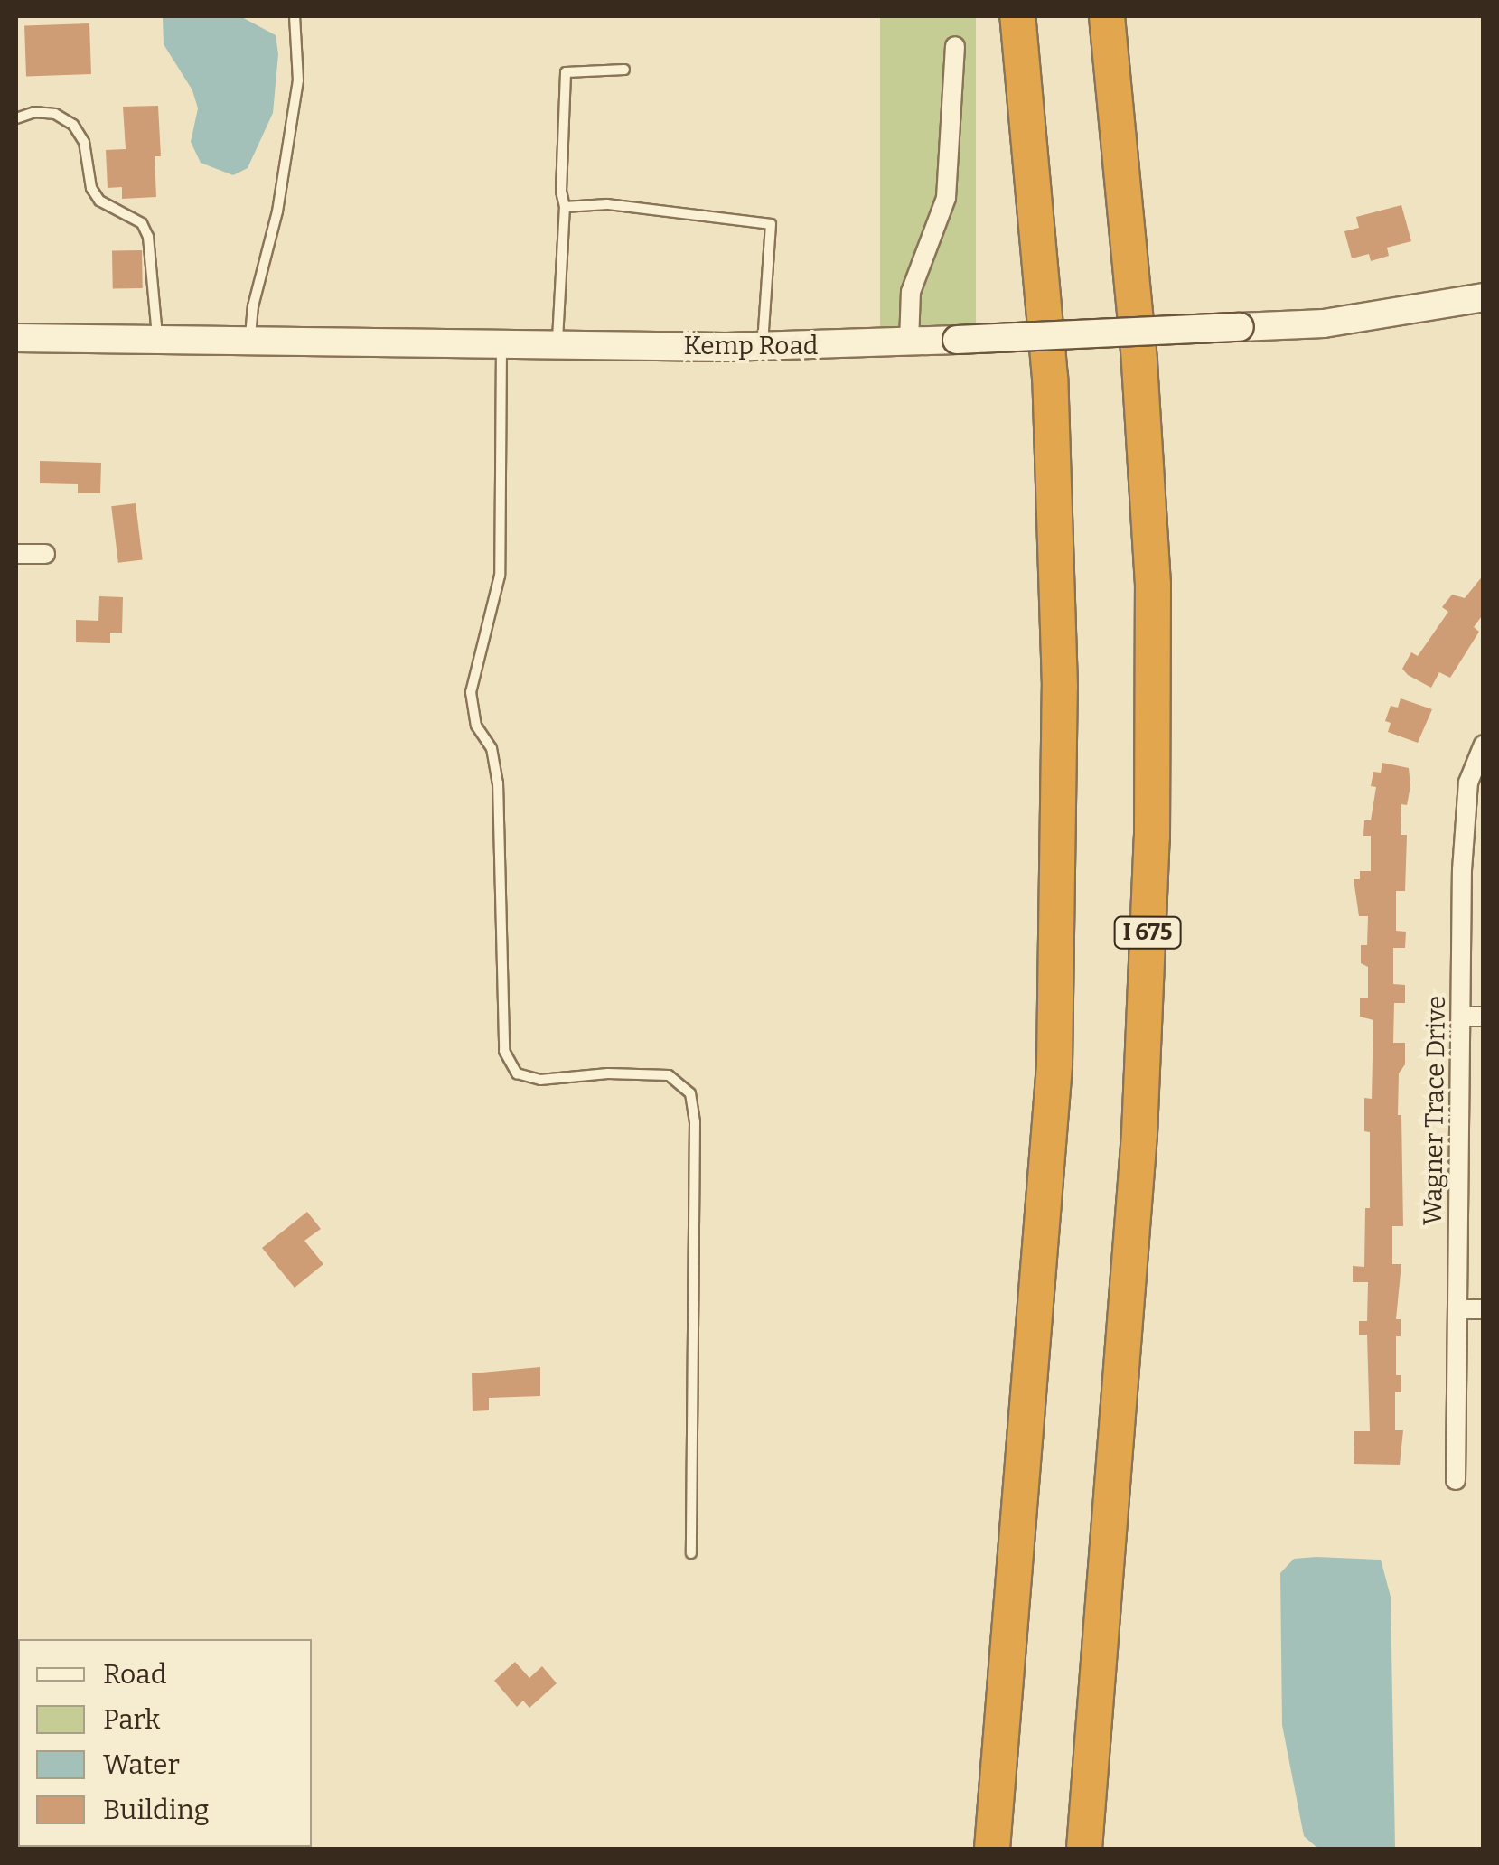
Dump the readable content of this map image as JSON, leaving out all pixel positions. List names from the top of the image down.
{
  "streets": {
    "highway": ["I 675"],
    "main road": ["Kemp Road"],
    "street": ["Wagner Trace Drive"]
  },
  "legend": [
    "Road",
    "Park",
    "Water",
    "Building"
  ]
}
